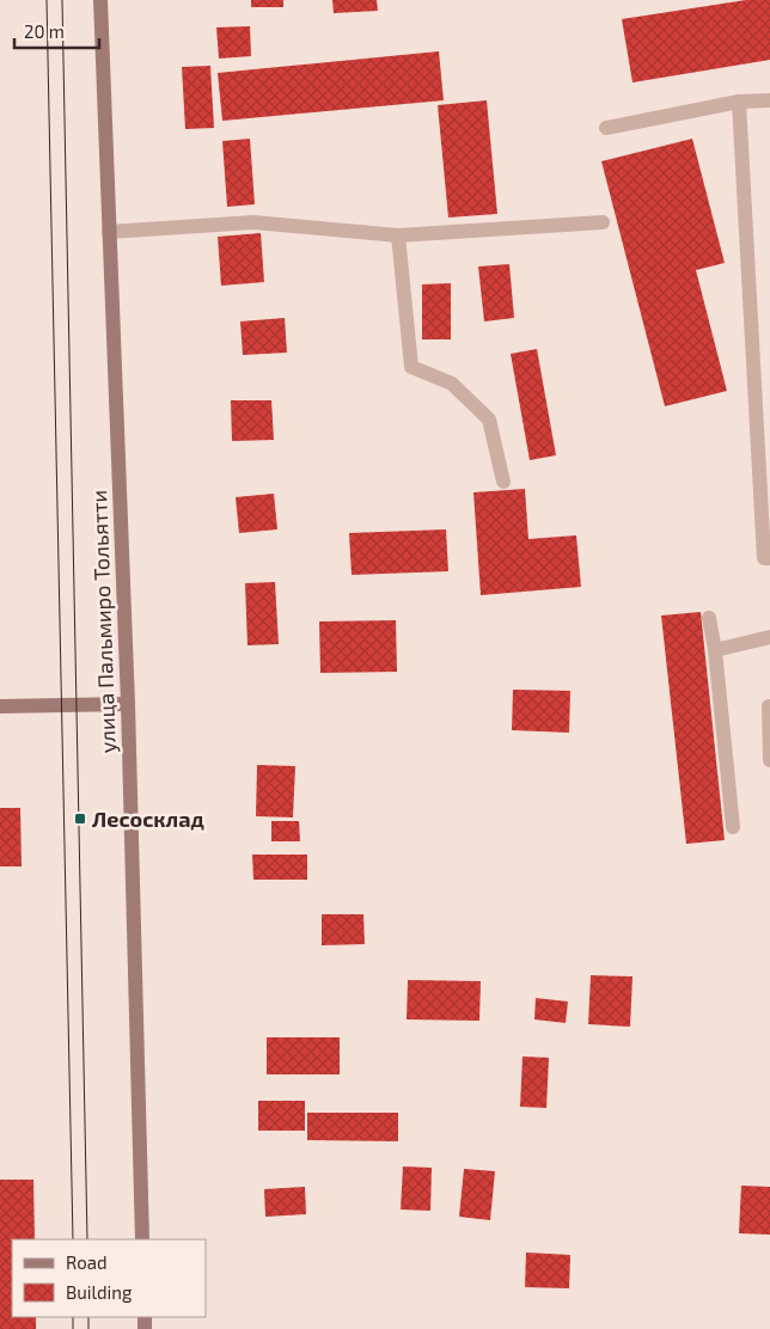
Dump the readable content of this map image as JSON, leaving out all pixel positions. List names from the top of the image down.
{
  "streets": {
    "street": ["улица Пальмиро Тольятти"]
  },
  "places": {
    "transit": ["Лесосклад"]
  },
  "legend": ["Road", "Building"],
  "scale_bar": "20 m"
}
